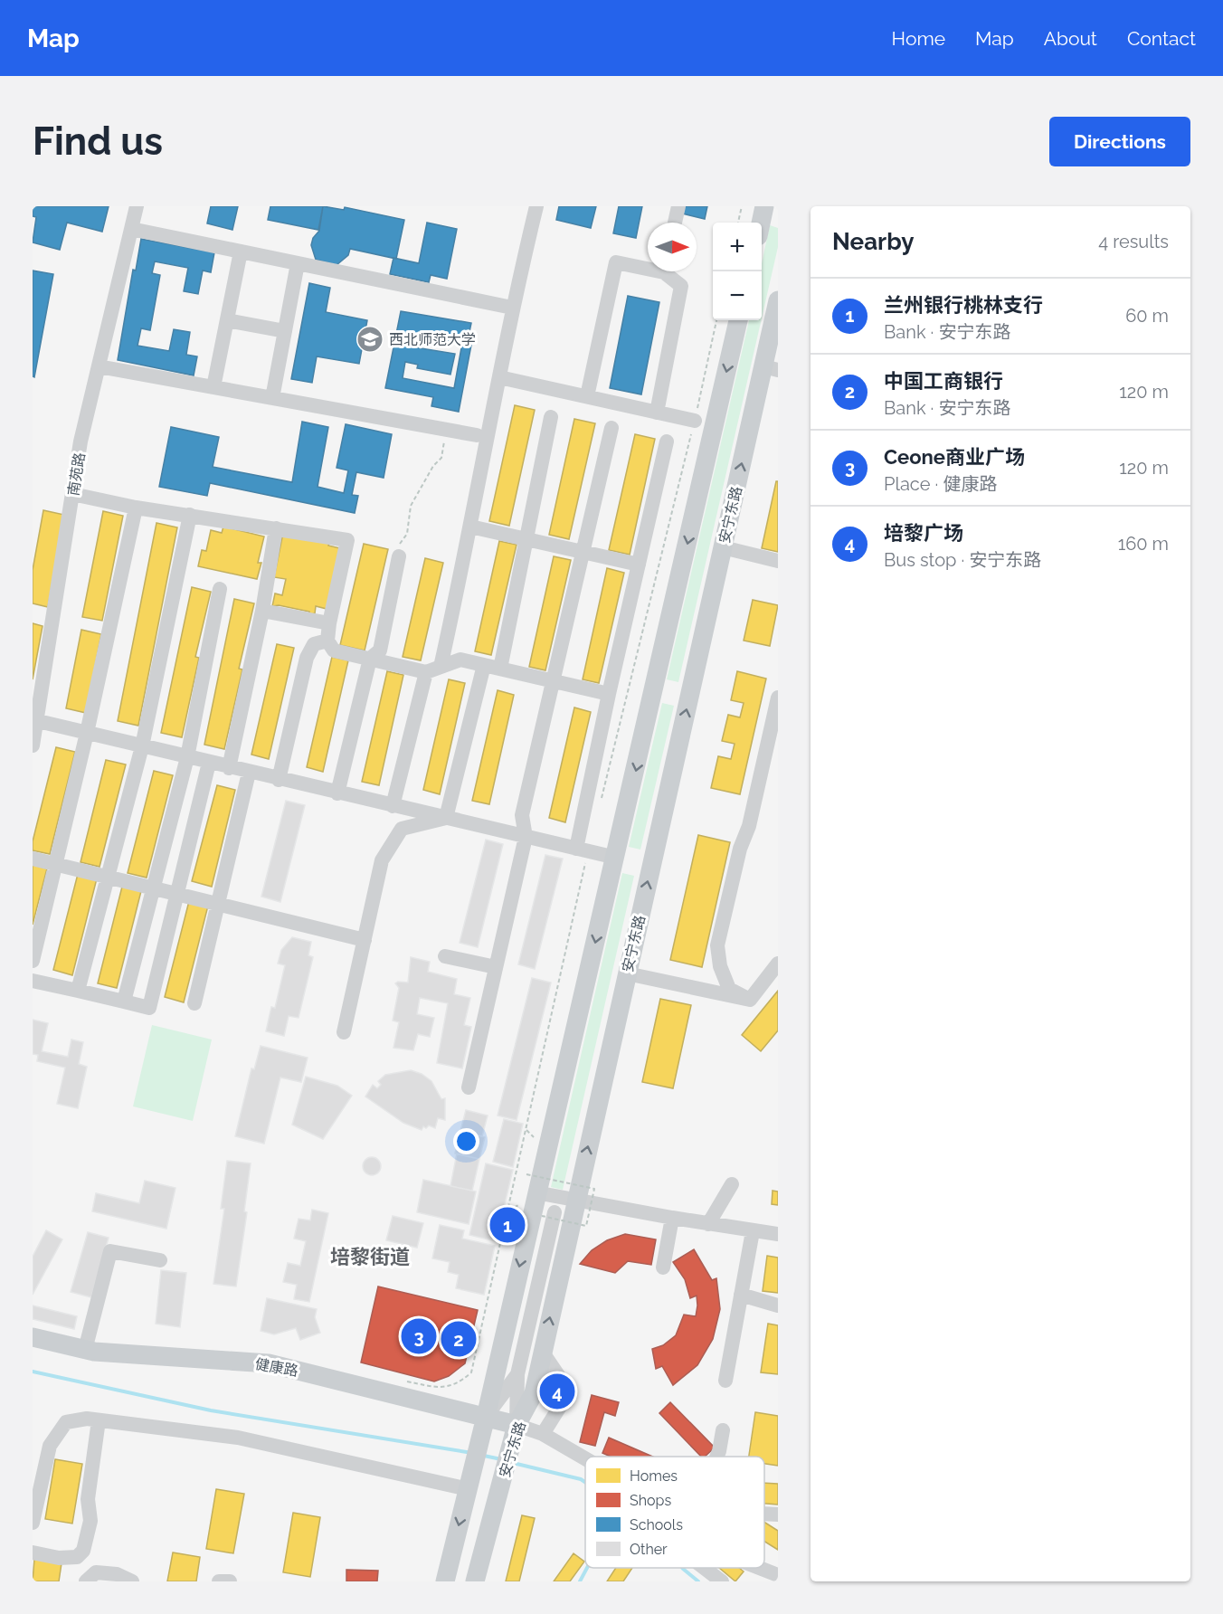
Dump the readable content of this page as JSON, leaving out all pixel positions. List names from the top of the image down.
{
  "streets": {
    "main road": ["安宁东路", "健康路"],
    "street": ["南苑路"]
  },
  "crossings": [
    ["安宁东路", "健康路"]
  ],
  "districts": ["培黎街道"],
  "places": {
    "school or university": ["西北师范大学"]
  },
  "legend": [
    "Homes",
    "Shops",
    "Schools",
    "Other"
  ],
  "north": "right",
  "page": {
    "header": "Map",
    "nav": [
      "Home",
      "Map",
      "About",
      "Contact"
    ],
    "buttons": "Directions",
    "title": "Find us",
    "heading": ["Nearby", "4 results"],
    "map_buttons": ["+", "−"],
    "list": [
      {
        "mark": "1",
        "name": "兰州银行桃林支行",
        "note": "Bank · 安宁东路",
        "value": "60 m"
      },
      {
        "mark": "2",
        "name": "中国工商银行",
        "note": "Bank · 安宁东路",
        "value": "120 m"
      },
      {
        "mark": "3",
        "name": "Ceone商业广场",
        "note": "Place · 健康路",
        "value": "120 m"
      },
      {
        "mark": "4",
        "name": "培黎广场",
        "note": "Bus stop · 安宁东路",
        "value": "160 m"
      }
    ],
    "pins": [
      "1",
      "3",
      "2",
      "4"
    ]
  }
}
